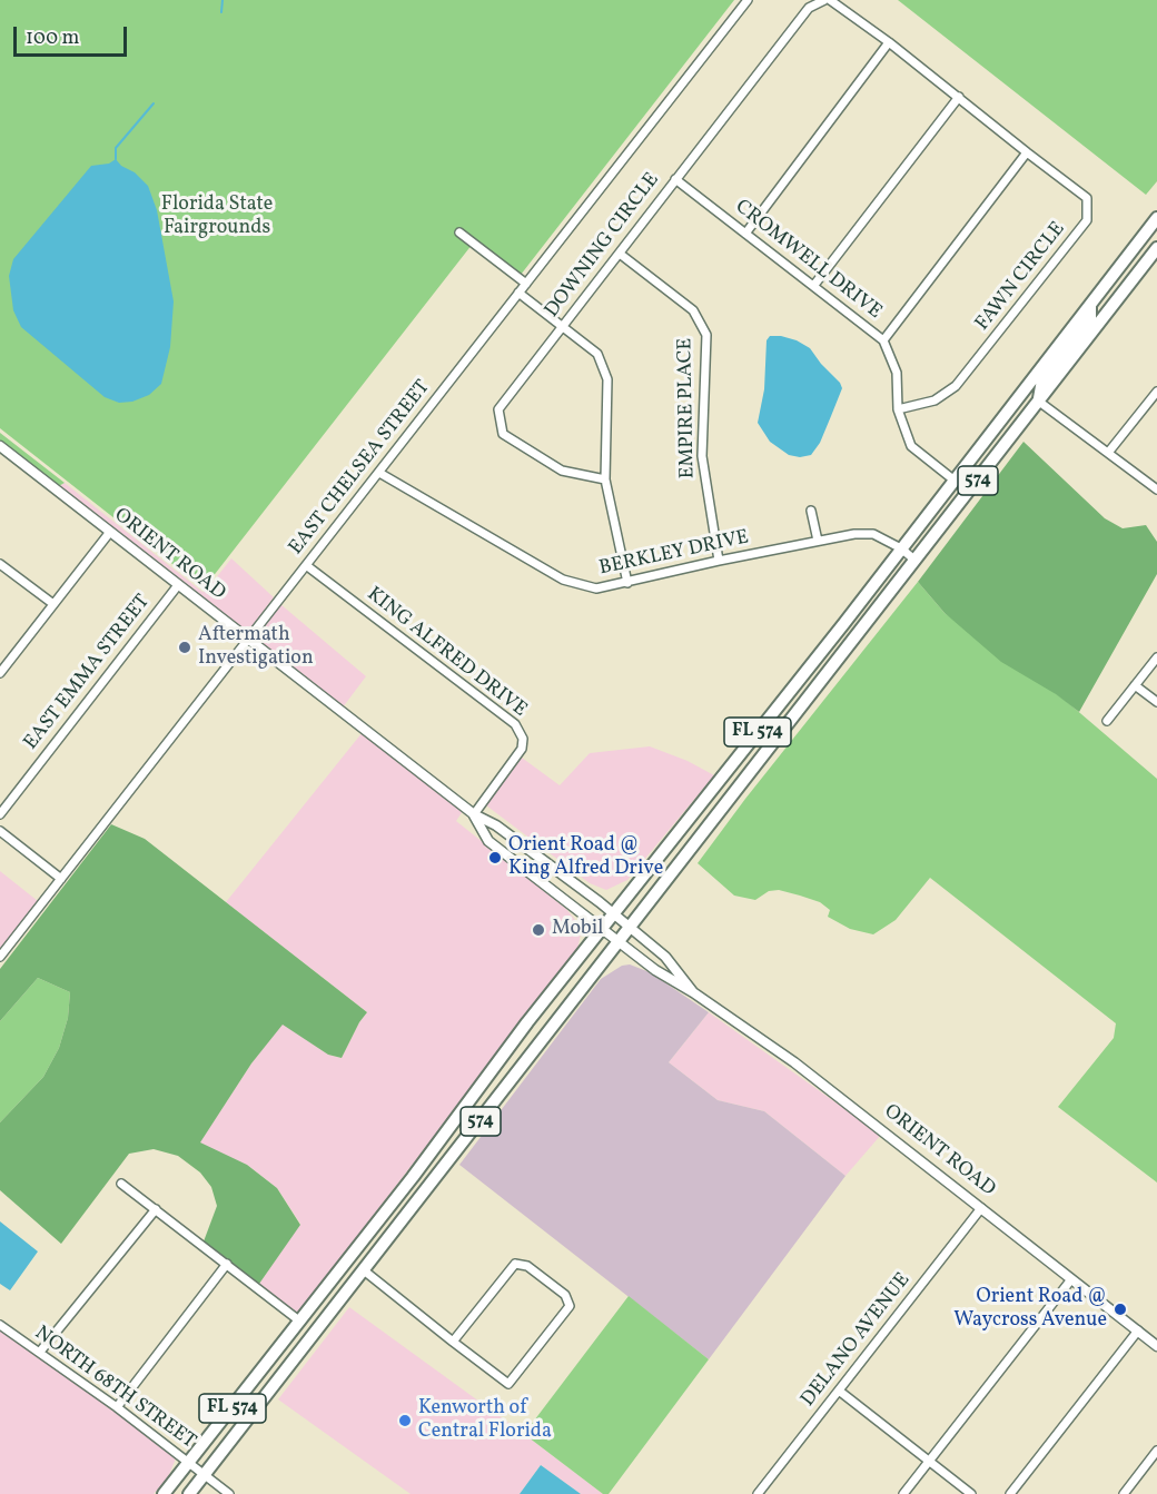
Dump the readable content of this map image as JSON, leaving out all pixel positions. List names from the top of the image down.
{
  "streets": {
    "main road": ["574", "FL 574"],
    "street": [
      "DOWNING CIRCLE",
      "CROMWELL DRIVE",
      "FAWN CIRCLE",
      "EMPIRE PLACE",
      "EAST CHELSEA STREET",
      "BERKLEY DRIVE",
      "ORIENT ROAD",
      "KING ALFRED DRIVE",
      "EAST EMMA STREET",
      "DELANO AVENUE",
      "NORTH 68TH STREET"
    ]
  },
  "crossings": [
    ["DOWNING CIRCLE", "CROMWELL DRIVE"],
    ["DOWNING CIRCLE", "EMPIRE PLACE"],
    ["CROMWELL DRIVE", "FAWN CIRCLE"],
    ["CROMWELL DRIVE", "FL 574"],
    ["EMPIRE PLACE", "BERKLEY DRIVE"],
    ["EAST CHELSEA STREET", "BERKLEY DRIVE"],
    ["EAST CHELSEA STREET", "ORIENT ROAD"],
    ["EAST CHELSEA STREET", "KING ALFRED DRIVE"],
    ["574", "BERKLEY DRIVE"],
    ["574", "ORIENT ROAD"],
    ["574", "NORTH 68TH STREET"],
    ["BERKLEY DRIVE", "FL 574"],
    ["ORIENT ROAD", "KING ALFRED DRIVE"],
    ["ORIENT ROAD", "EAST EMMA STREET"],
    ["ORIENT ROAD", "FL 574"],
    ["ORIENT ROAD", "DELANO AVENUE"],
    ["FL 574", "NORTH 68TH STREET"]
  ],
  "parks": ["Florida State Fairgrounds"],
  "places": [
    "Aftermath Investigation",
    "Orient Road @ King Alfred Drive",
    "Mobil",
    "Orient Road @ Waycross Avenue",
    "Kenworth of Central Florida"
  ],
  "scale_bar": "100 m"
}
